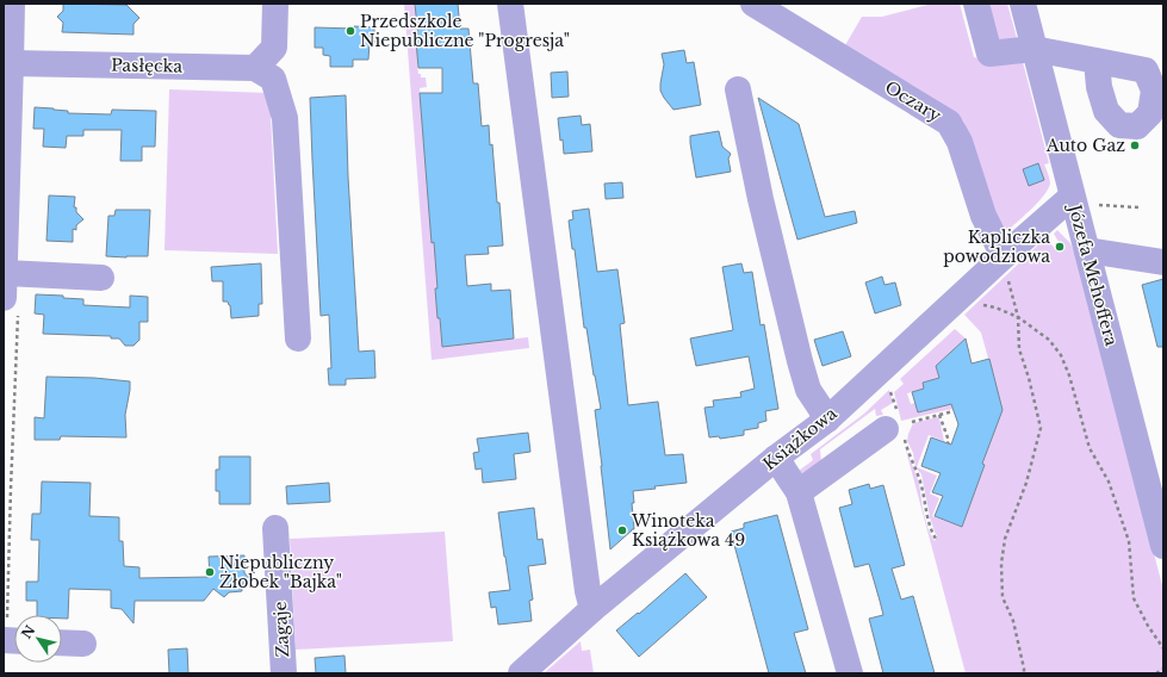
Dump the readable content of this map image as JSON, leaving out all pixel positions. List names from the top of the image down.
{
  "streets": {
    "street": [
      "Pasłęcka",
      "Oczary",
      "Józefa Mehoffera",
      "Książkowa",
      "Zagaje"
    ]
  },
  "crossings": [
    ["Oczary", "Książkowa"],
    ["Józefa Mehoffera", "Książkowa"]
  ],
  "places": [
    "Przedszkole Niepubliczne \"Progresja\"",
    "Auto Gaz",
    "Kapliczka powodziowa",
    "Winoteka Książkowa 49",
    "Niepubliczny Żłobek \"Bajka\""
  ],
  "north": "top left"
}
